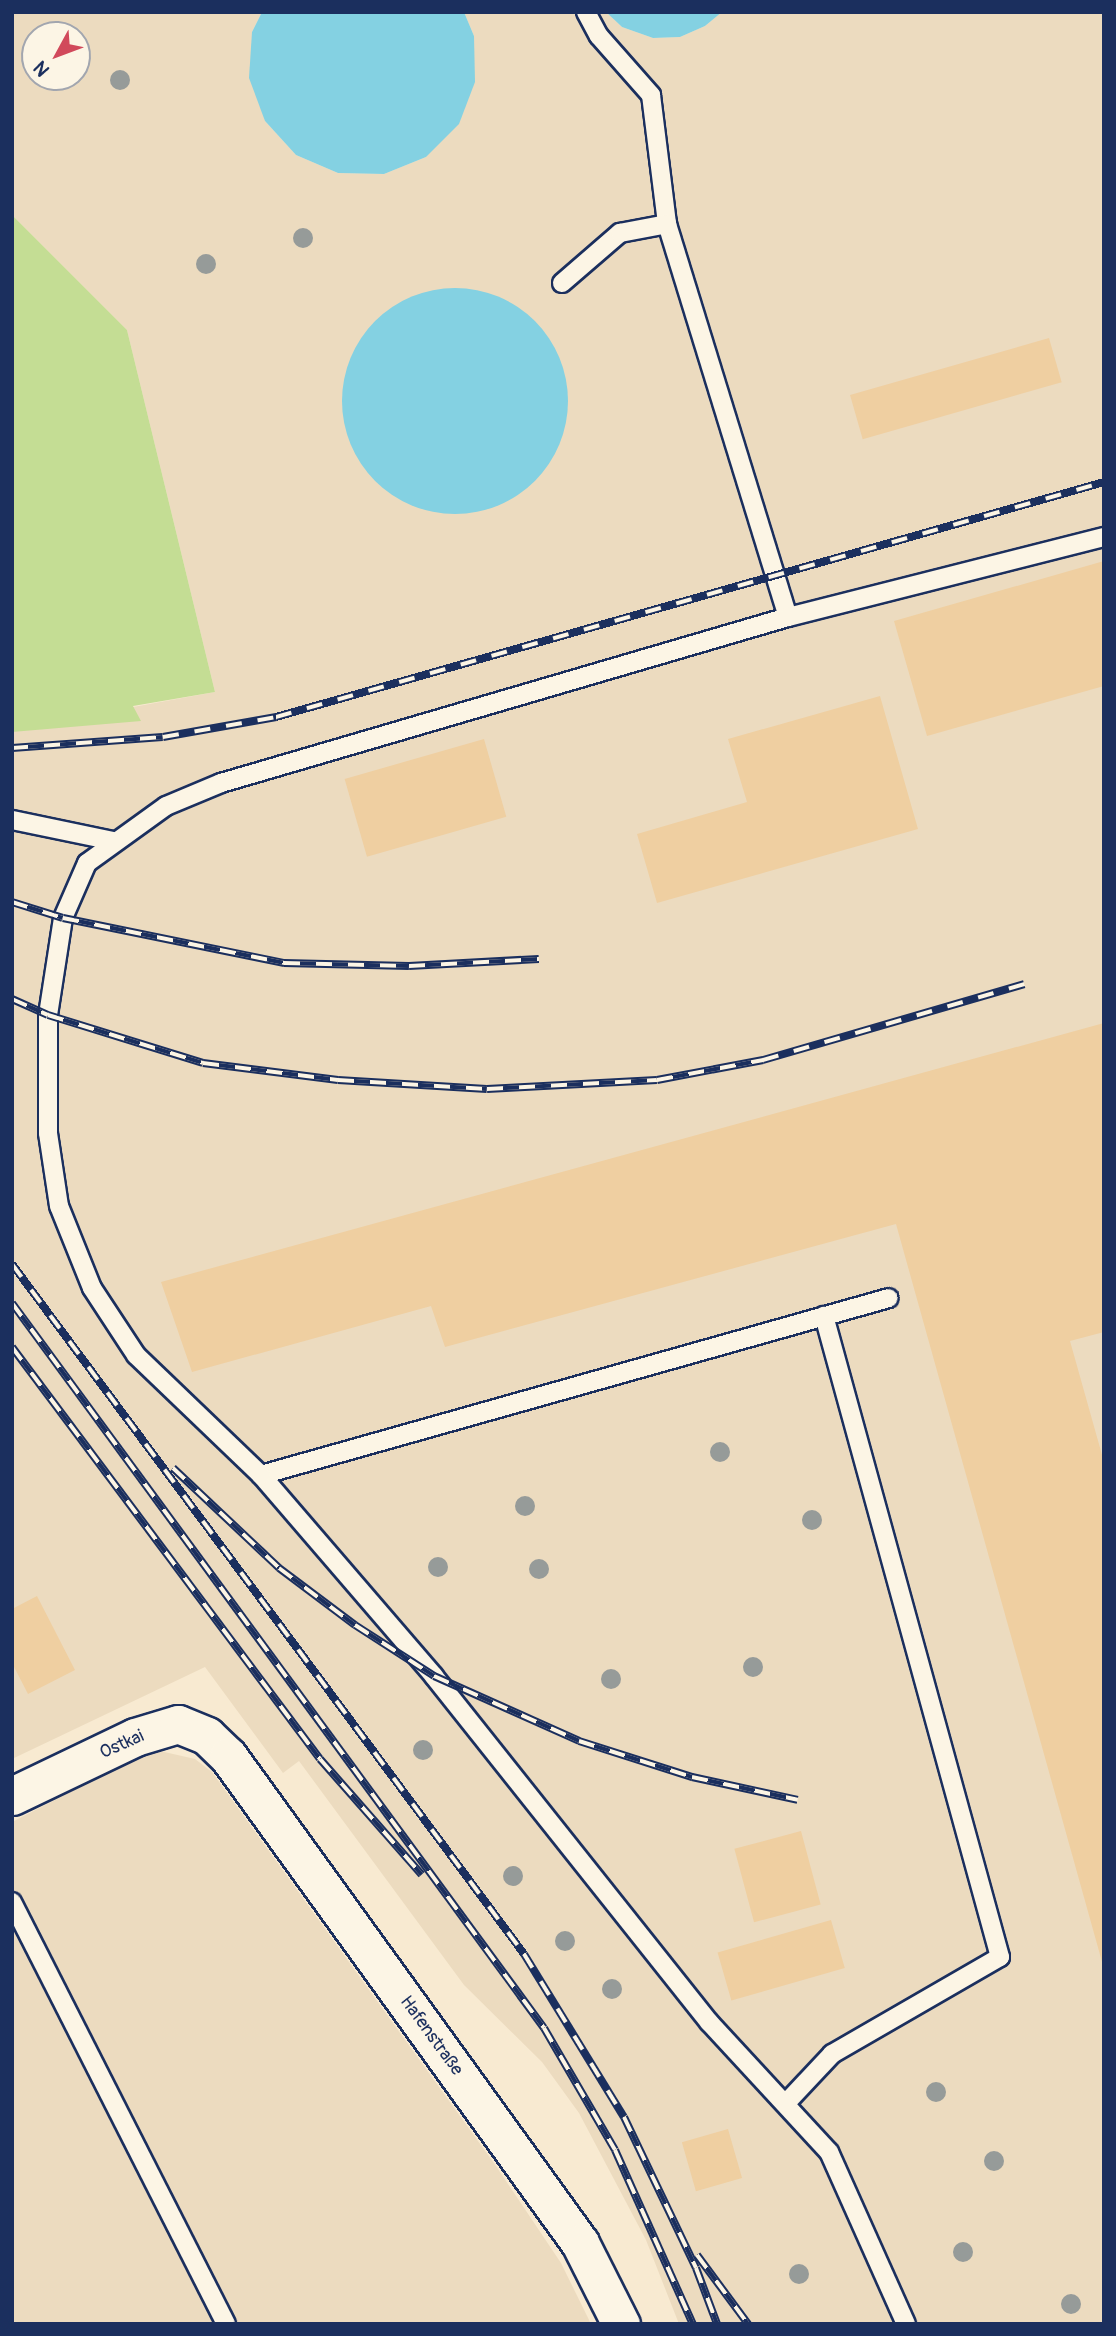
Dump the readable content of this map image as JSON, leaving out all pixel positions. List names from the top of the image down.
{
  "streets": {
    "street": ["Ostkai", "Hafenstraße"]
  },
  "crossings": [
    ["Ostkai", "Hafenstraße"]
  ],
  "north": "bottom left"
}
